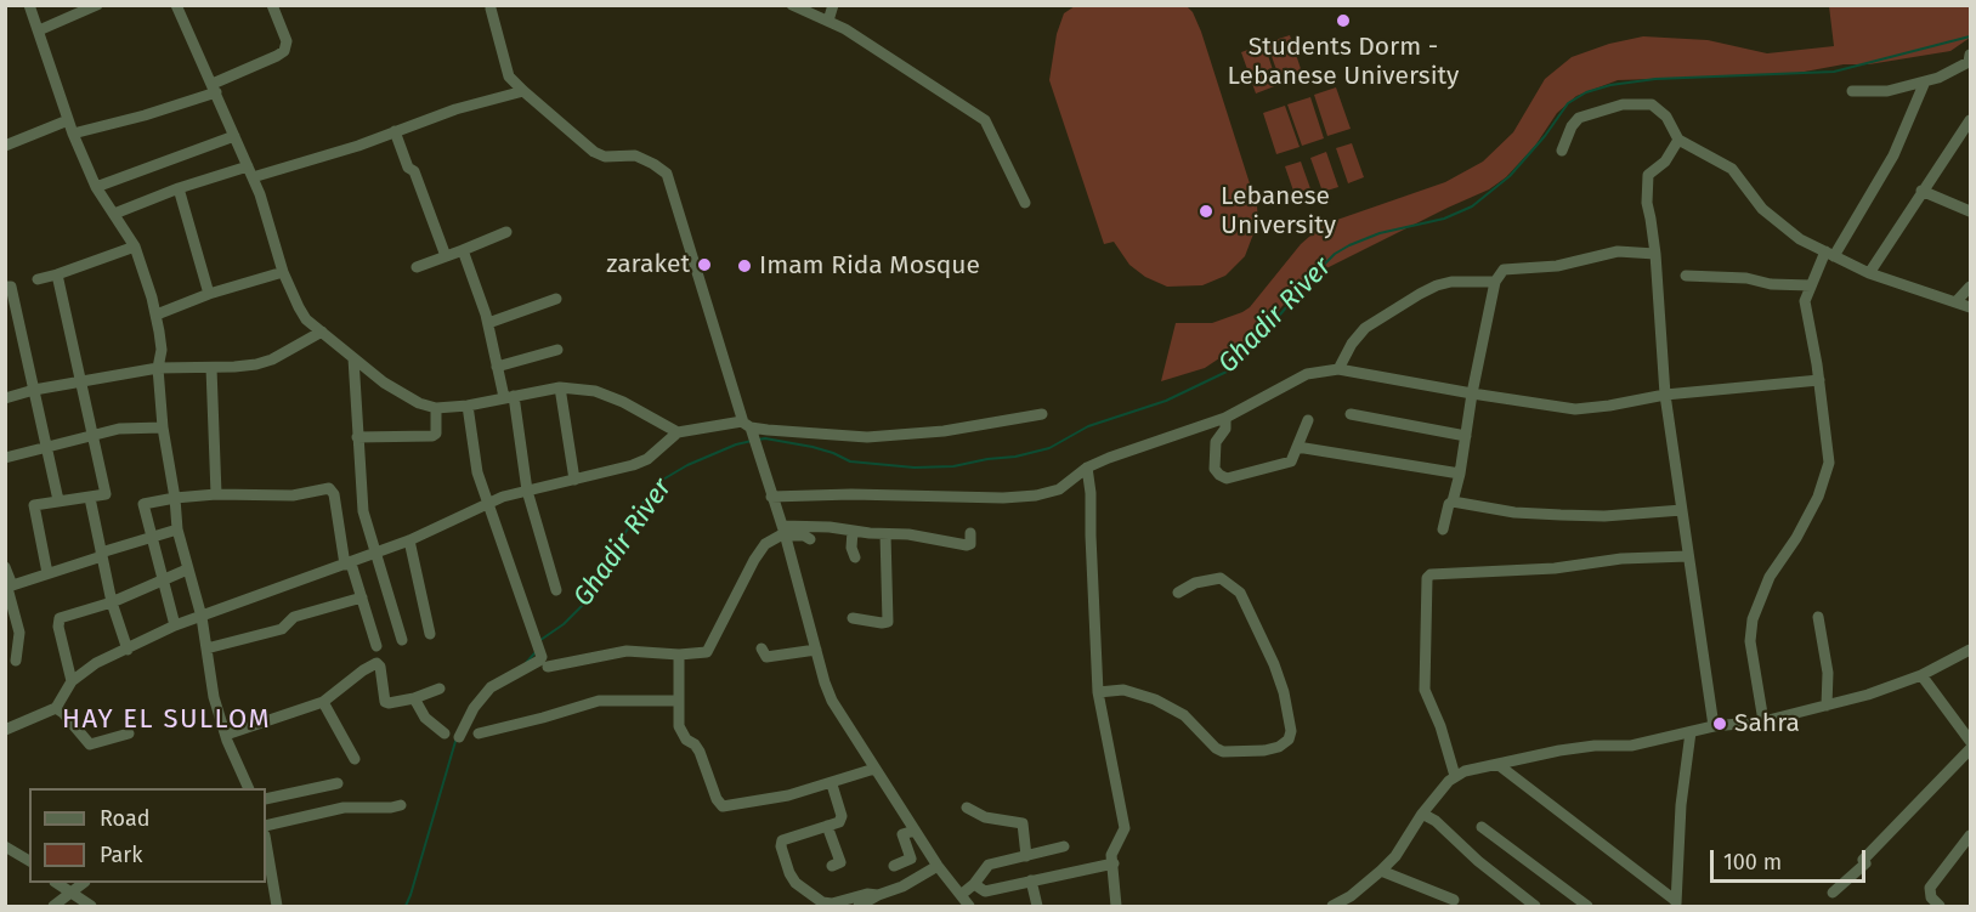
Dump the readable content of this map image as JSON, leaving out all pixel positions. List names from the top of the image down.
{
  "districts": ["HAY EL SULLOM"],
  "water": ["Ghadir River"],
  "places": [
    "Students Dorm - Lebanese University",
    "Lebanese University",
    "zaraket",
    "Imam Rida Mosque",
    "Sahra"
  ],
  "legend": ["Road", "Park"],
  "scale_bar": "100 m"
}
